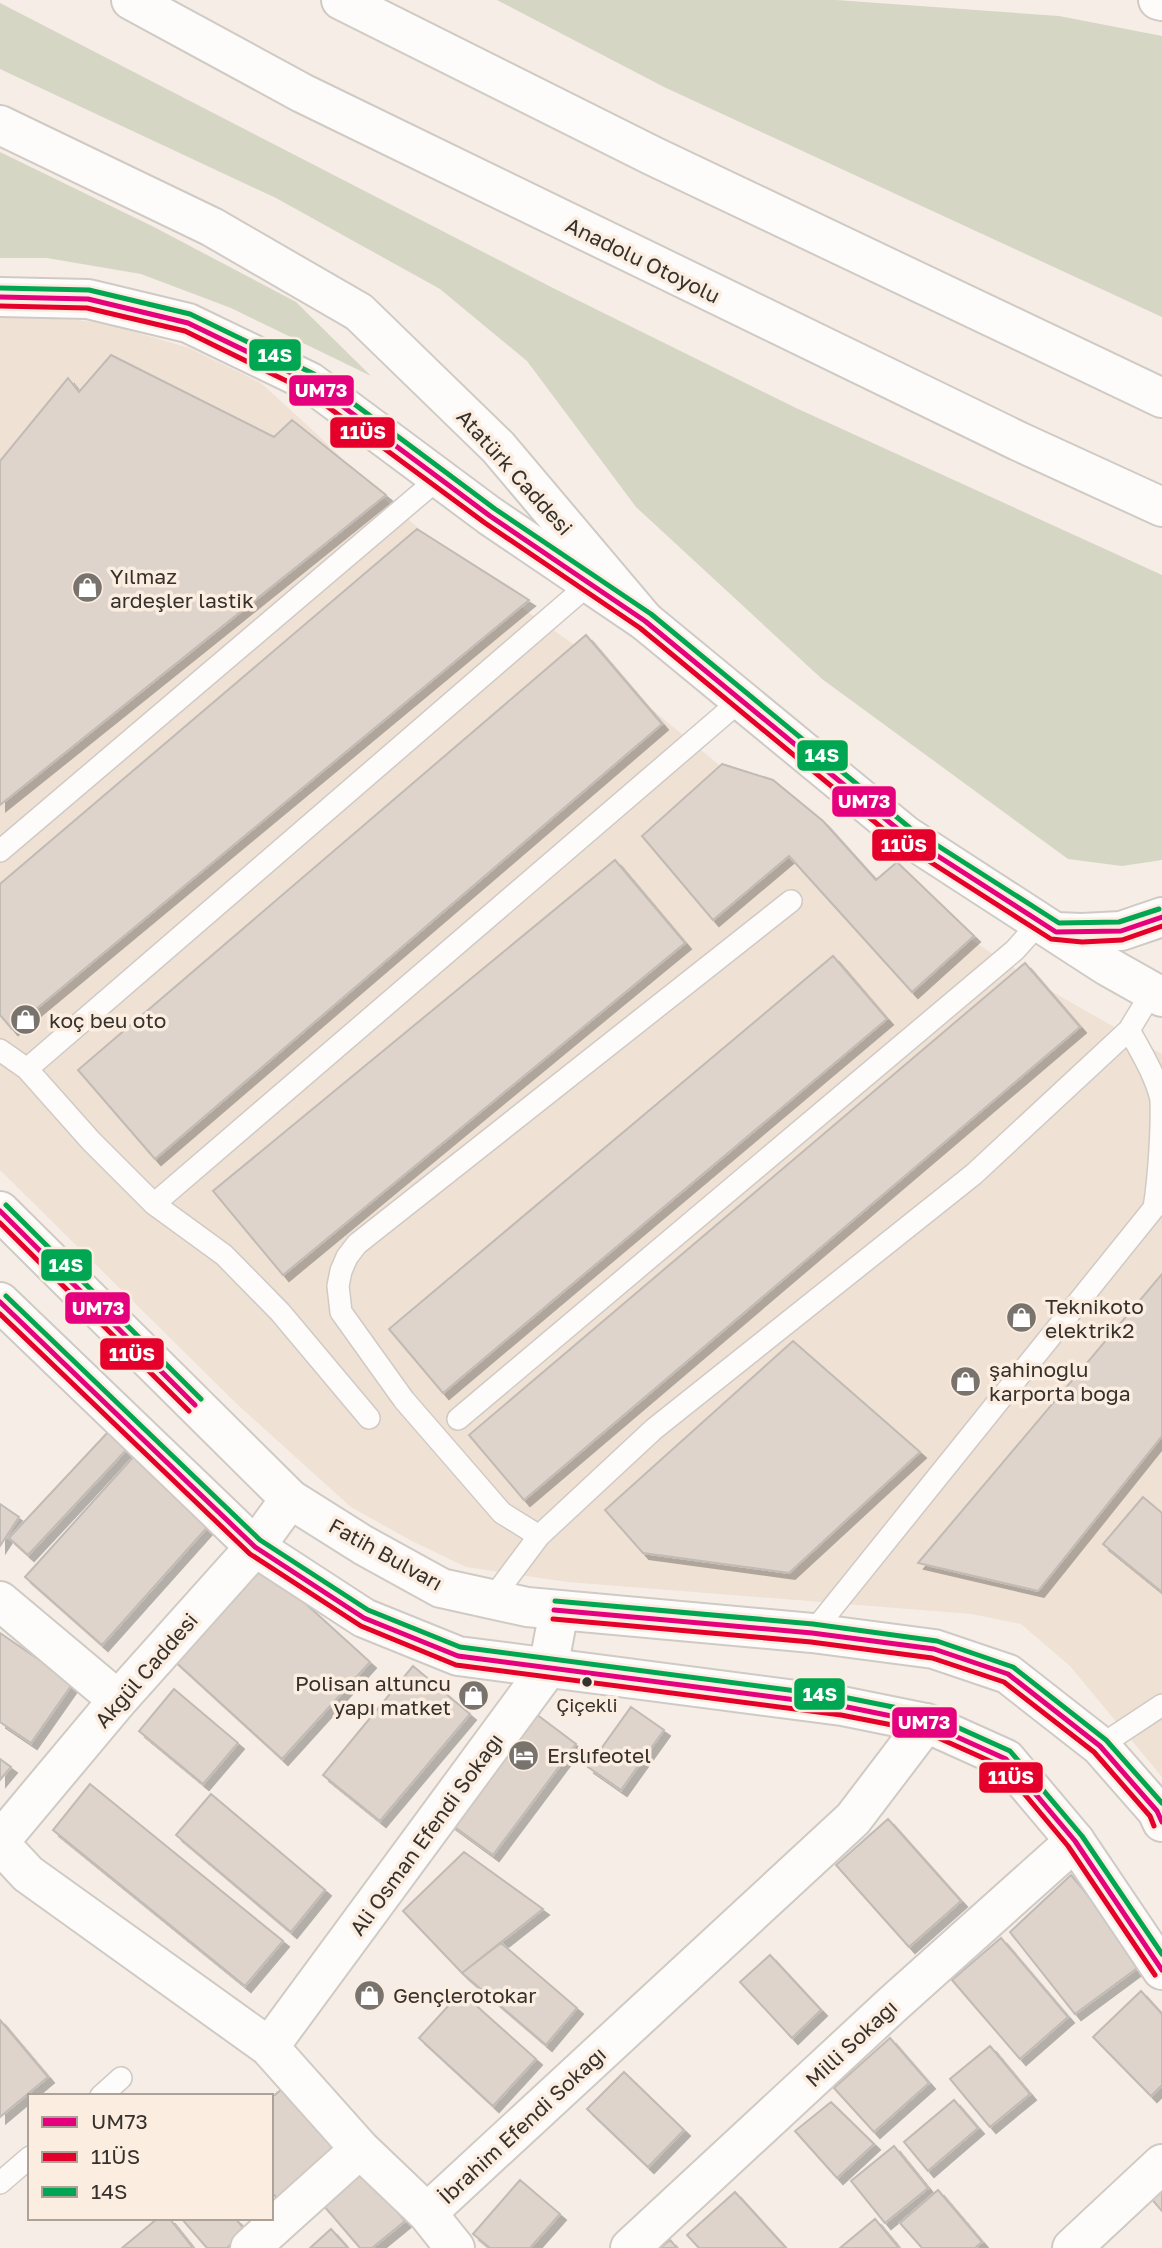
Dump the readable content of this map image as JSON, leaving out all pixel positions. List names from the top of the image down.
{
  "streets": {
    "main road": [
      "Anadolu Otoyolu",
      "Atatürk Caddesi",
      "Fatih Bulvarı",
      "Akgül Caddesi",
      "Ali Osman Efendi Sokağı",
      "Milli Sokağı",
      "İbrahim Efendi Sokağı"
    ]
  },
  "crossings": [
    ["Fatih Bulvarı", "Akgül Caddesi"],
    ["Fatih Bulvarı", "Ali Osman Efendi Sokağı"],
    ["Akgül Caddesi", "İbrahim Efendi Sokağı"],
    ["Ali Osman Efendi Sokağı", "İbrahim Efendi Sokağı"]
  ],
  "places": {
    "shop": [
      "Yılmaz ardeşler lastik",
      "koç beu oto",
      "Teknikoto elektrik2",
      "şahinoğlu karporta boga",
      "Polisan altuncu yapı matket",
      "Gençlerotokar"
    ],
    "other": ["Çiçekli"],
    "hotel": ["Erslıfeotel"]
  },
  "lines": ["transit line 14S", "transit line UM73", "transit line 11ÜS"],
  "legend": ["UM73", "11ÜS", "14S"]
}
